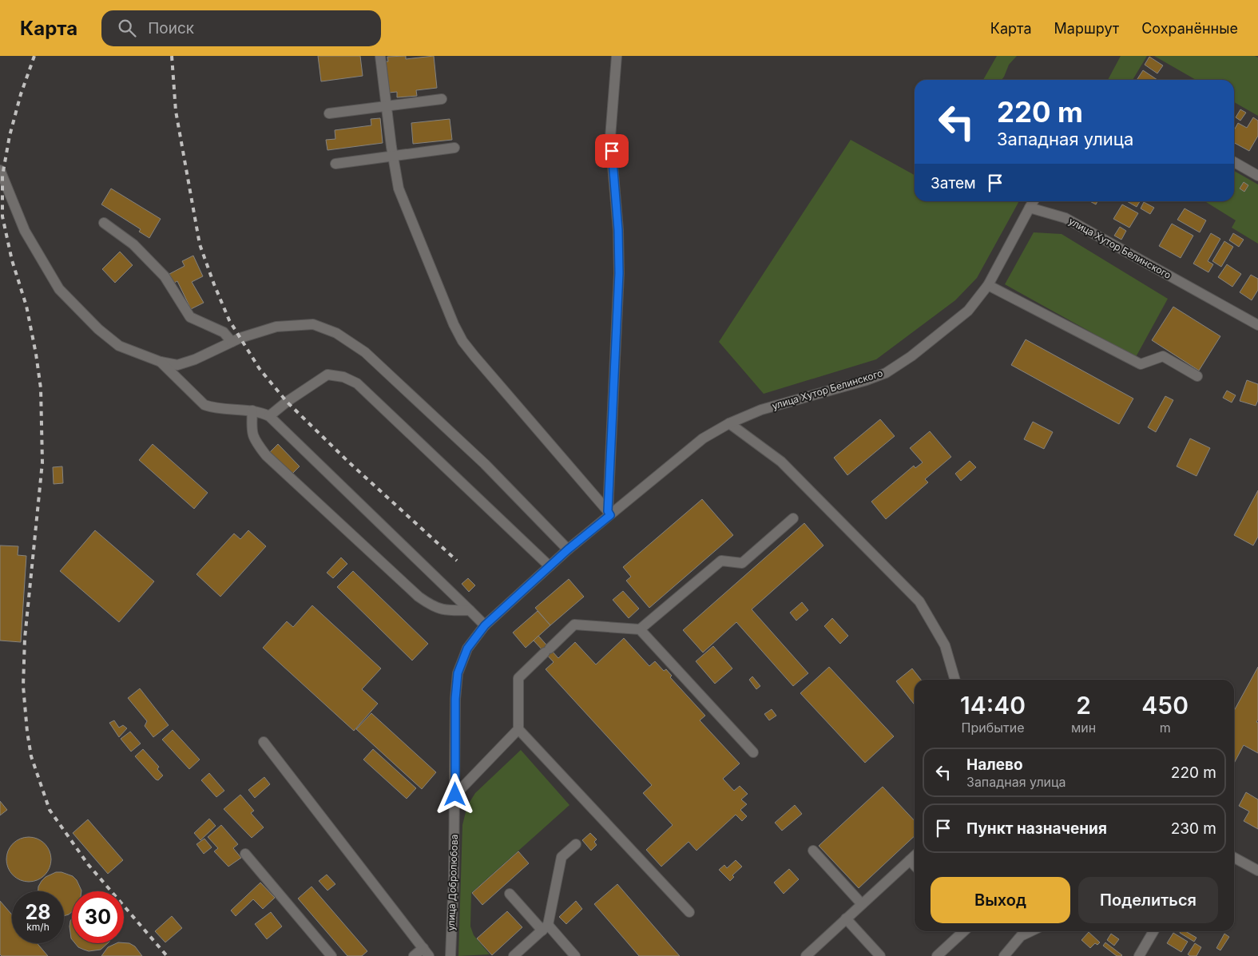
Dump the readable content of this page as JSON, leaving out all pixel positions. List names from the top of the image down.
{
  "streets": {
    "street": ["улица Хутор Белинского", "улица Добролюбова"]
  },
  "crossings": [
    ["улица Хутор Белинского", "улица Добролюбова"]
  ],
  "page": {
    "header": "Карта",
    "search": "Поиск",
    "nav": ["Карта", "Маршрут", "Сохранённые"],
    "turn": ["220 m", "Западная улица"],
    "then": "Затем",
    "eta": [
      "14:40",
      "Прибытие",
      "2",
      "мин",
      "450",
      "m"
    ],
    "list": [
      {
        "name": "Налево",
        "note": "Западная улица",
        "value": "220 m"
      },
      {
        "name": "Пункт назначения",
        "value": "230 m"
      }
    ],
    "buttons": ["Выход", "Поделиться"],
    "speed": "28 km/h",
    "limit": "30"
  }
}
